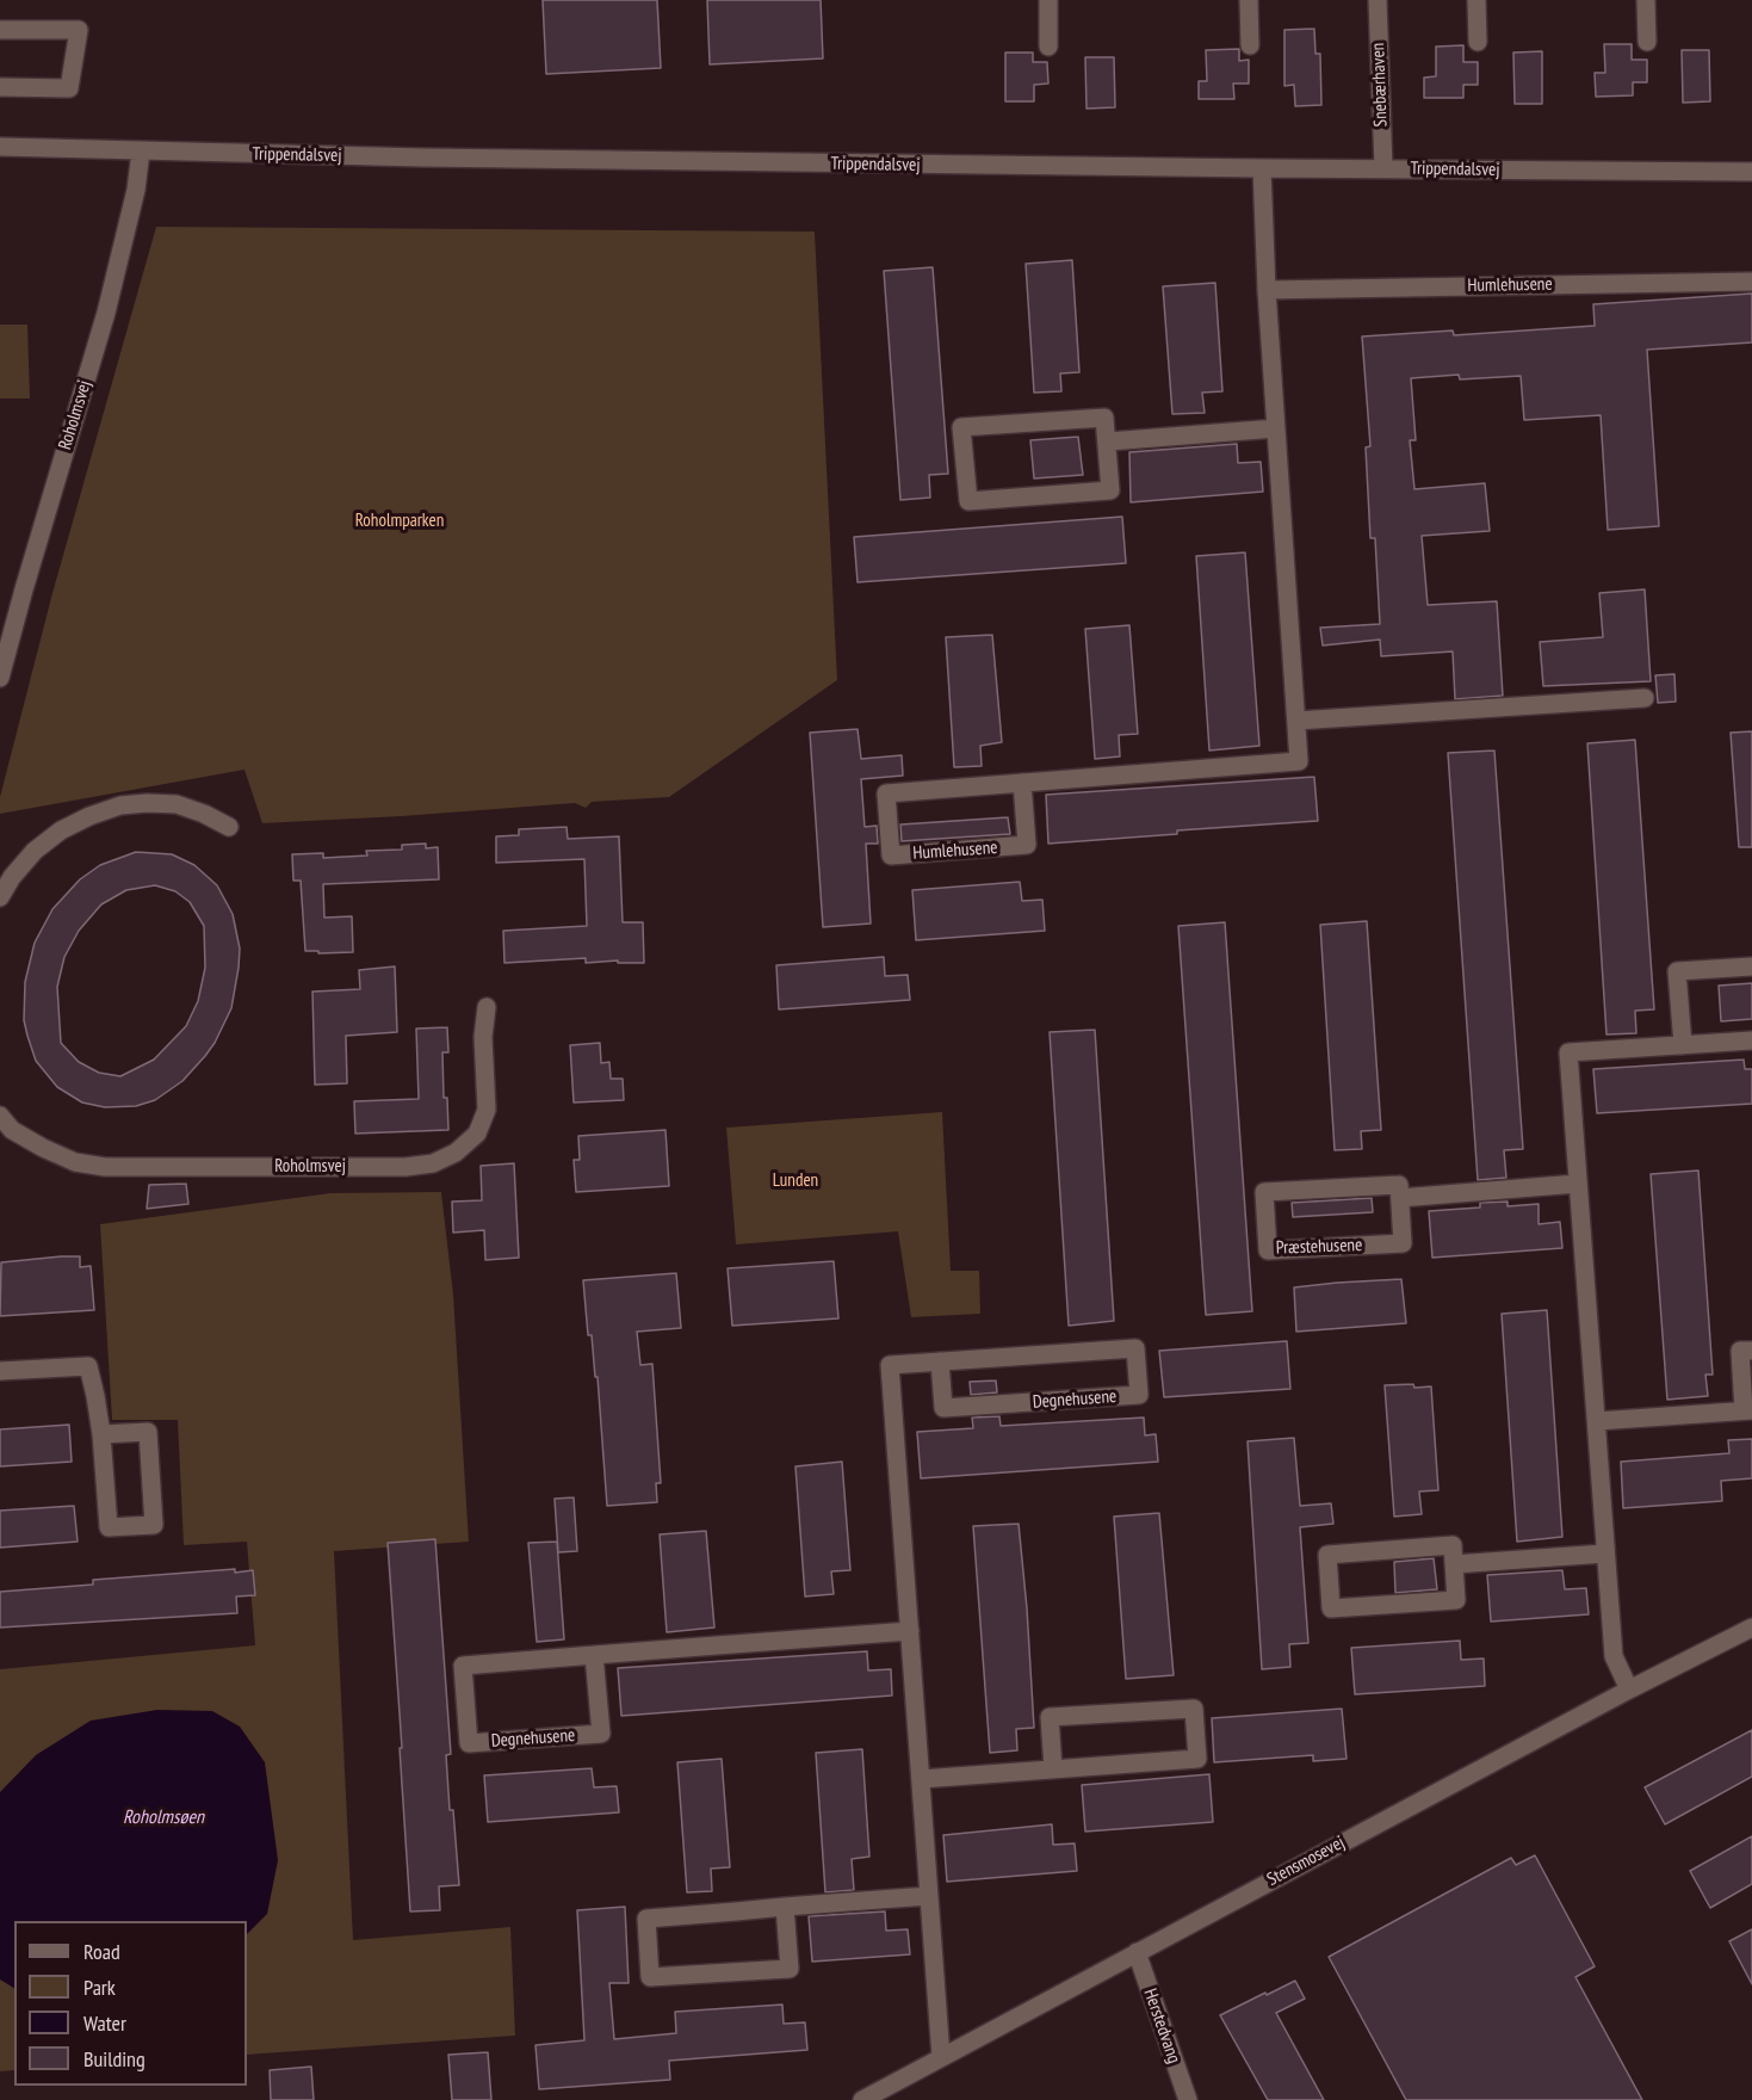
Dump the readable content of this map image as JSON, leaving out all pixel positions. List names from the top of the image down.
{
  "streets": {
    "street": [
      "Snebærhaven",
      "Trippendalsvej",
      "Humlehusene",
      "Roholmsvej",
      "Præstehusene",
      "Degnehusene",
      "Stensmosevej",
      "Herstedvang"
    ]
  },
  "crossings": [
    ["Snebærhaven", "Trippendalsvej"],
    ["Trippendalsvej", "Humlehusene"],
    ["Trippendalsvej", "Roholmsvej"],
    ["Degnehusene", "Stensmosevej"],
    ["Stensmosevej", "Herstedvang"]
  ],
  "water": ["Roholmsøen"],
  "parks": ["Roholmparken", "Lunden"],
  "legend": [
    "Road",
    "Park",
    "Water",
    "Building"
  ]
}
